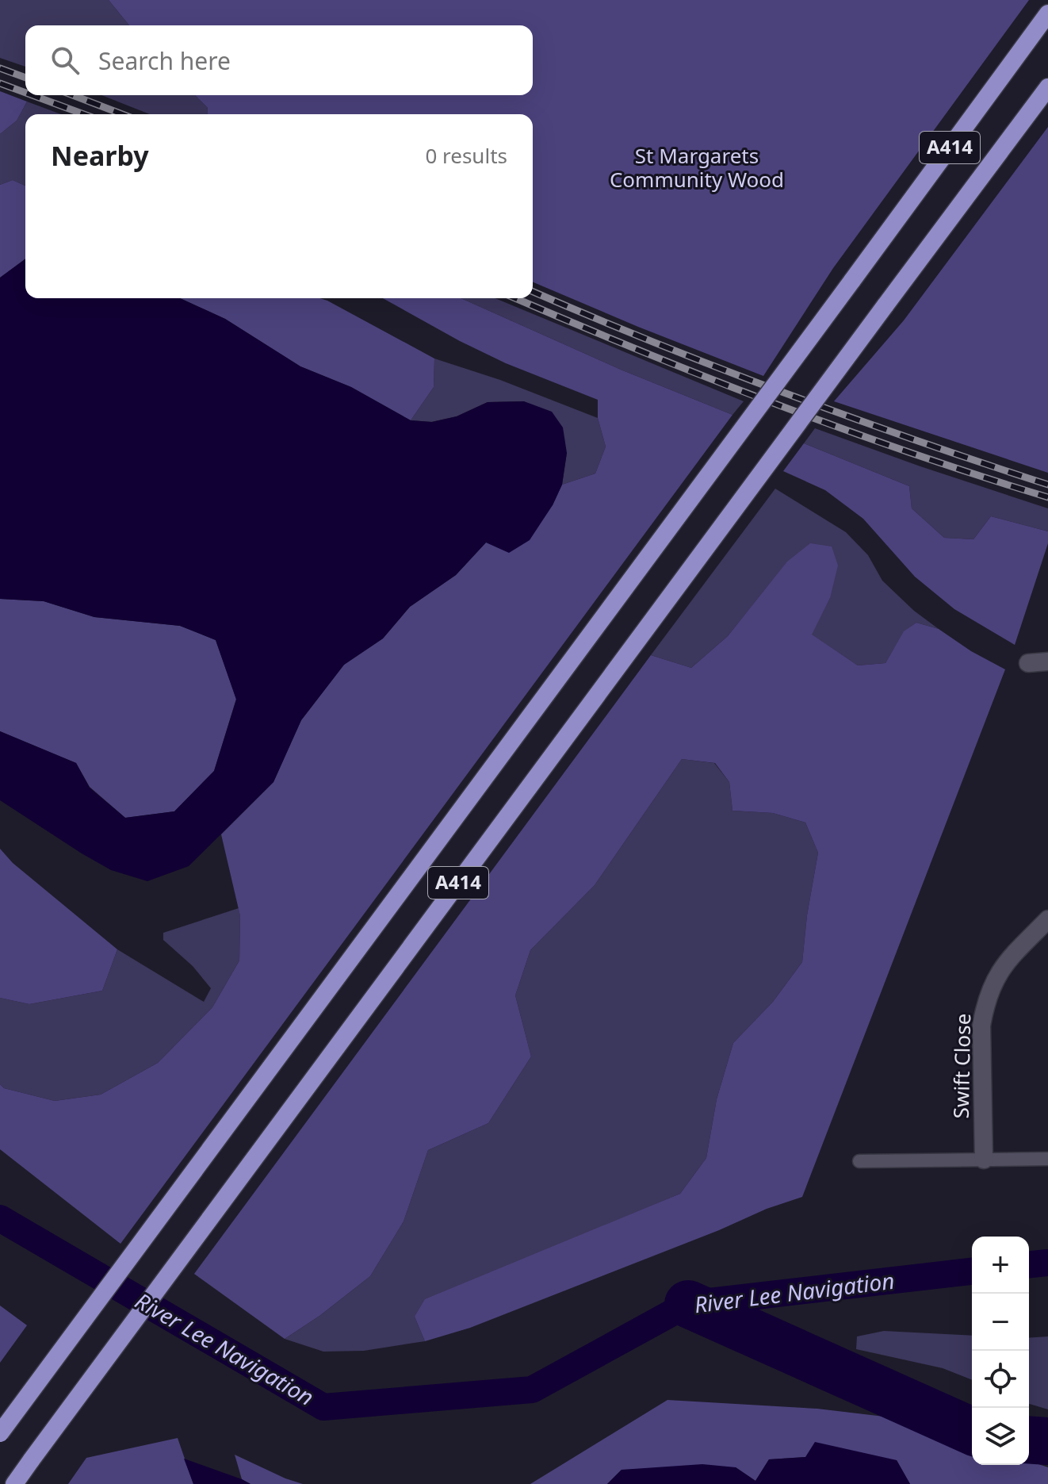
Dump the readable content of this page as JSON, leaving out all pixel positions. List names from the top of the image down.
{
  "streets": {
    "highway": ["A414"],
    "street": ["Swift Close"]
  },
  "water": ["River Lee Navigation"],
  "parks": ["St Margarets Community Wood"],
  "page": {
    "search": "Search here",
    "heading": ["Nearby", "0 results"],
    "map_buttons": ["+", "−"]
  }
}
